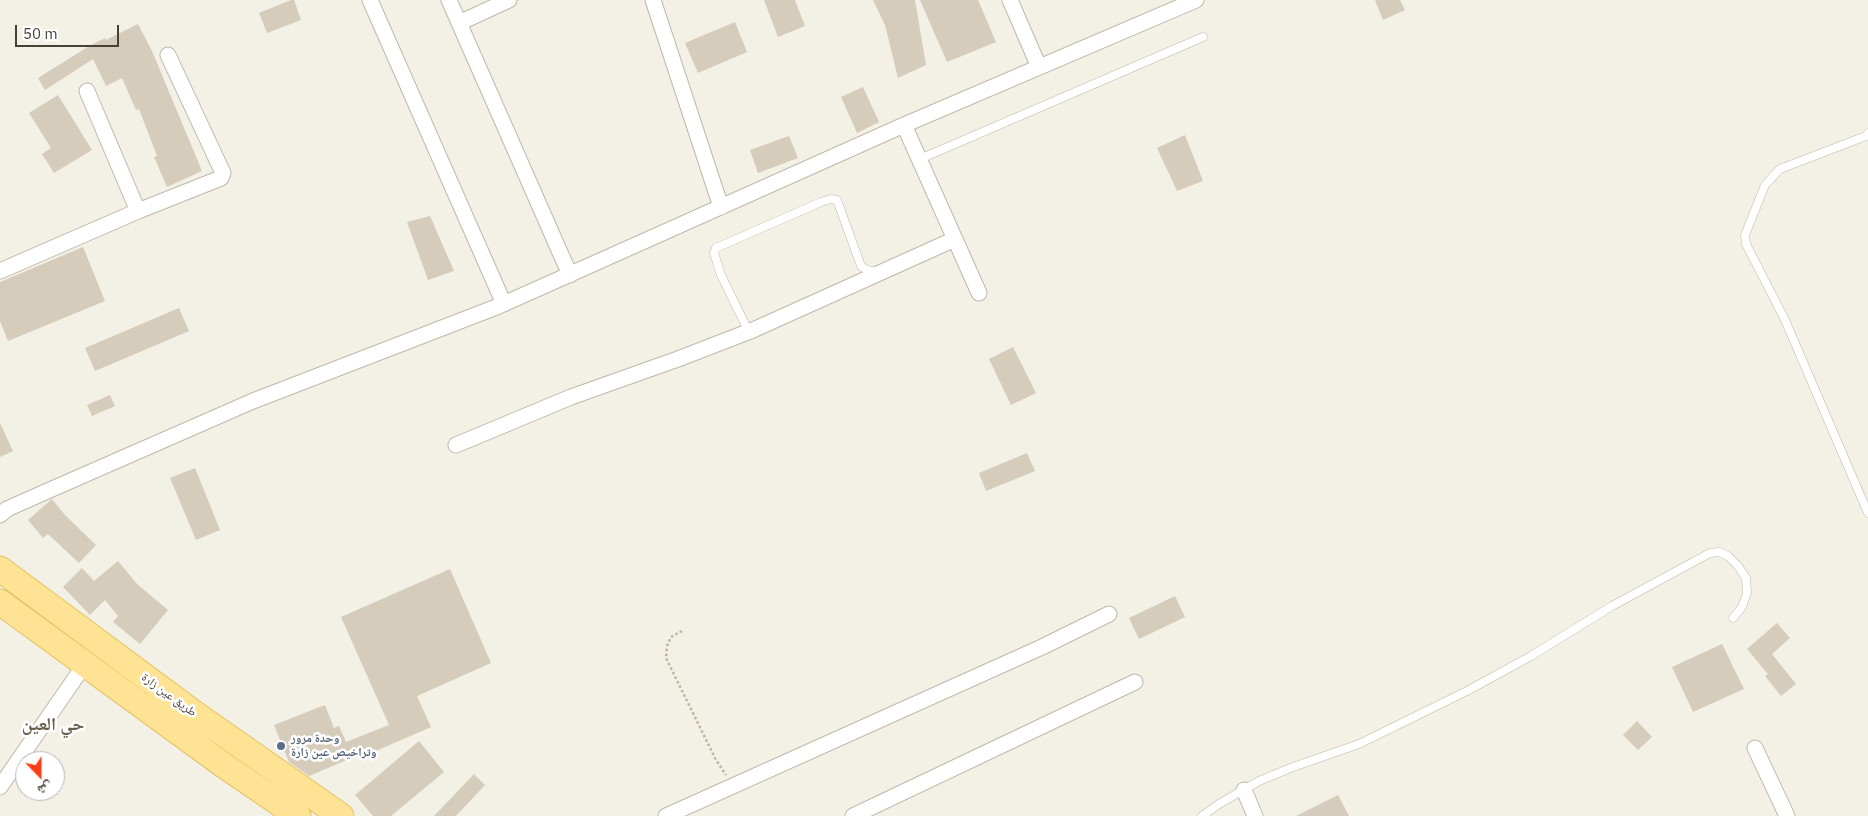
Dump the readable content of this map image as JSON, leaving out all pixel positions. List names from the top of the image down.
{
  "streets": {
    "main road": ["طريق عين زارة"]
  },
  "districts": ["حي العين"],
  "places": ["وحدة مرور وتراخيص عين زارة"],
  "scale_bar": "50 m",
  "north": "bottom"
}
